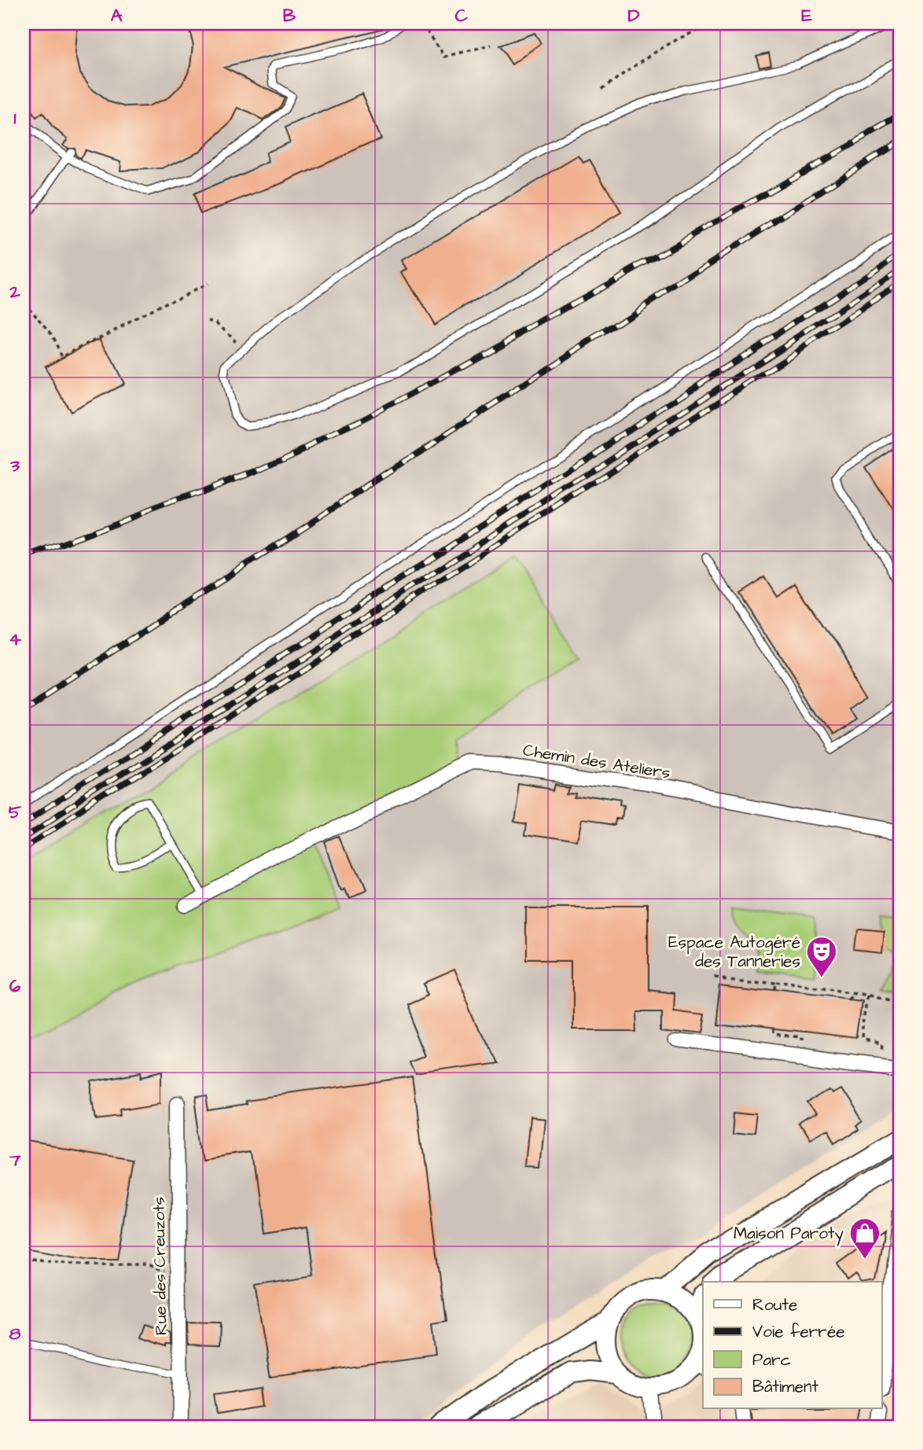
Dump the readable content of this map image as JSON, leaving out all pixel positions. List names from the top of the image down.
{
  "streets": {
    "street": ["Chemin des Ateliers", "Rue des Creuzots"]
  },
  "places": {
    "theatre": ["Espace Autogéré des Tanneries"],
    "shop": ["Maison Paroty"]
  },
  "legend": [
    "Route",
    "Voie ferrée",
    "Parc",
    "Bâtiment"
  ],
  "grid": {
    "columns": [
      "A",
      "B",
      "C",
      "D",
      "E"
    ],
    "rows": [
      "1",
      "2",
      "3",
      "4",
      "5",
      "6",
      "7",
      "8"
    ]
  }
}
